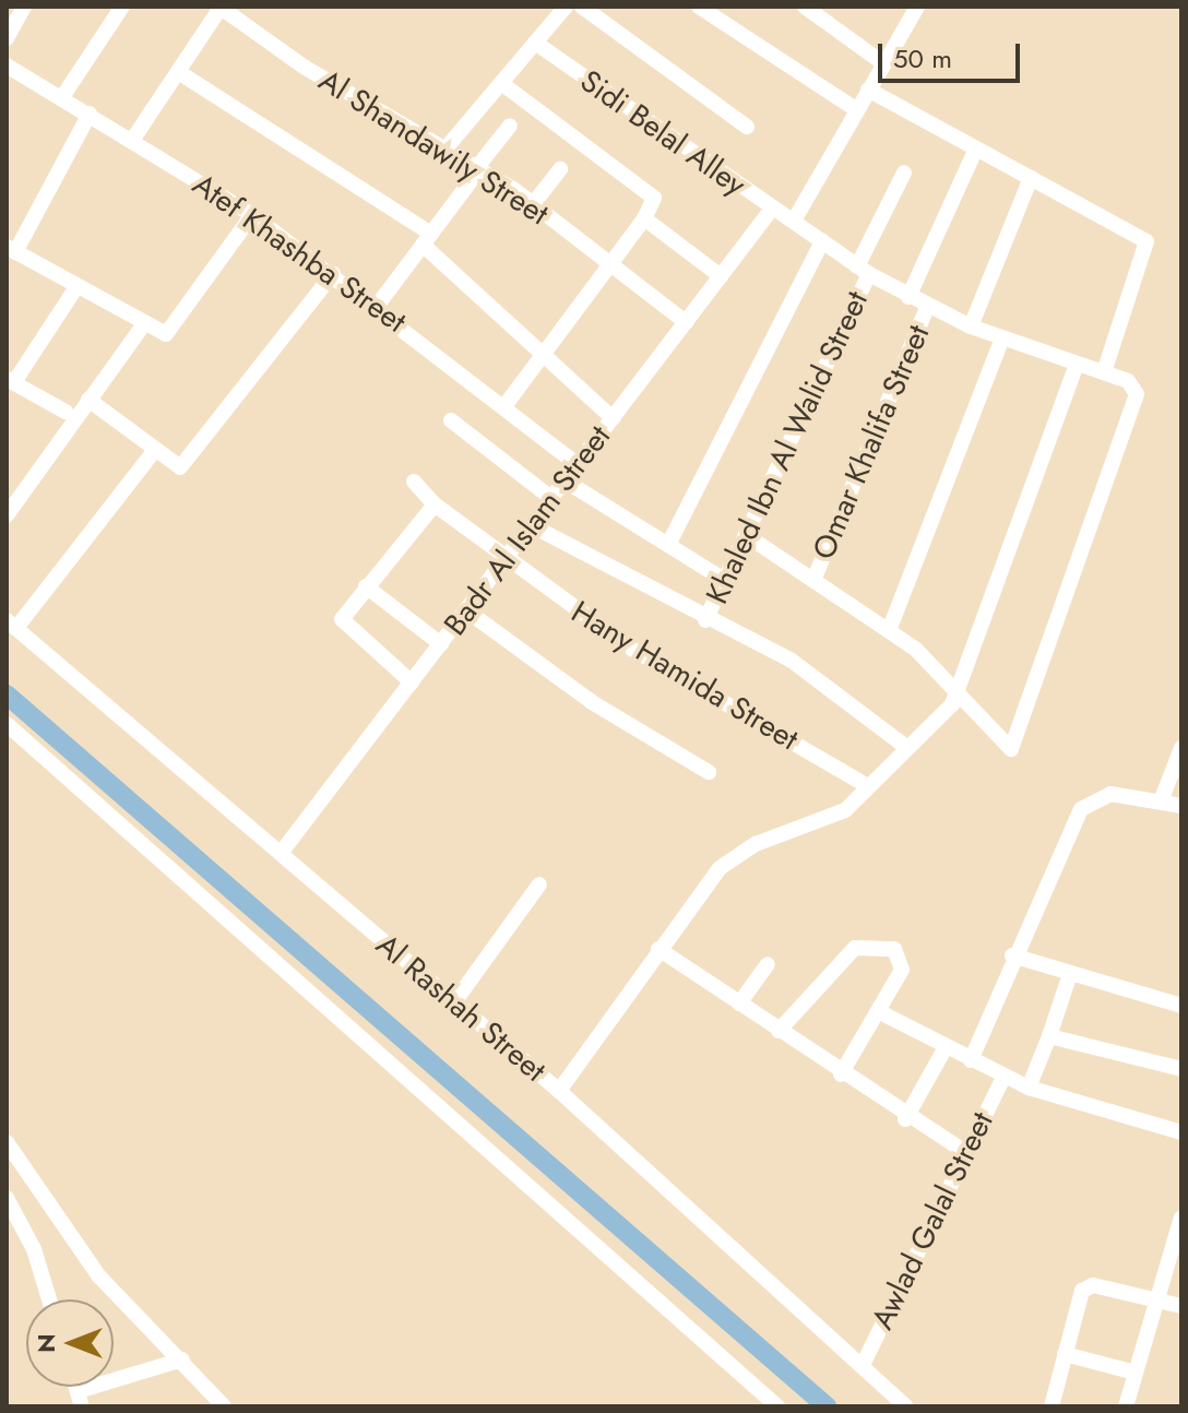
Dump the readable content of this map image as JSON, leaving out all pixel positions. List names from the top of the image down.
{
  "streets": {
    "street": [
      "Sidi Belal Alley",
      "Al Shandawily Street",
      "Atef Khashba Street",
      "Omar Khalifa Street",
      "Khaled Ibn Al Walid Street",
      "Badr Al Islam Street",
      "Hany Hamida Street",
      "Al Rashah Street",
      "Awlad Galal Street"
    ]
  },
  "crossings": [
    ["Sidi Belal Alley", "Omar Khalifa Street"],
    ["Sidi Belal Alley", "Khaled Ibn Al Walid Street"],
    ["Sidi Belal Alley", "Badr Al Islam Street"],
    ["Al Shandawily Street", "Badr Al Islam Street"],
    ["Atef Khashba Street", "Badr Al Islam Street"],
    ["Badr Al Islam Street", "Hany Hamida Street"],
    ["Badr Al Islam Street", "Al Rashah Street"],
    ["Al Rashah Street", "Awlad Galal Street"]
  ],
  "scale_bar": "50 m",
  "north": "left"
}
